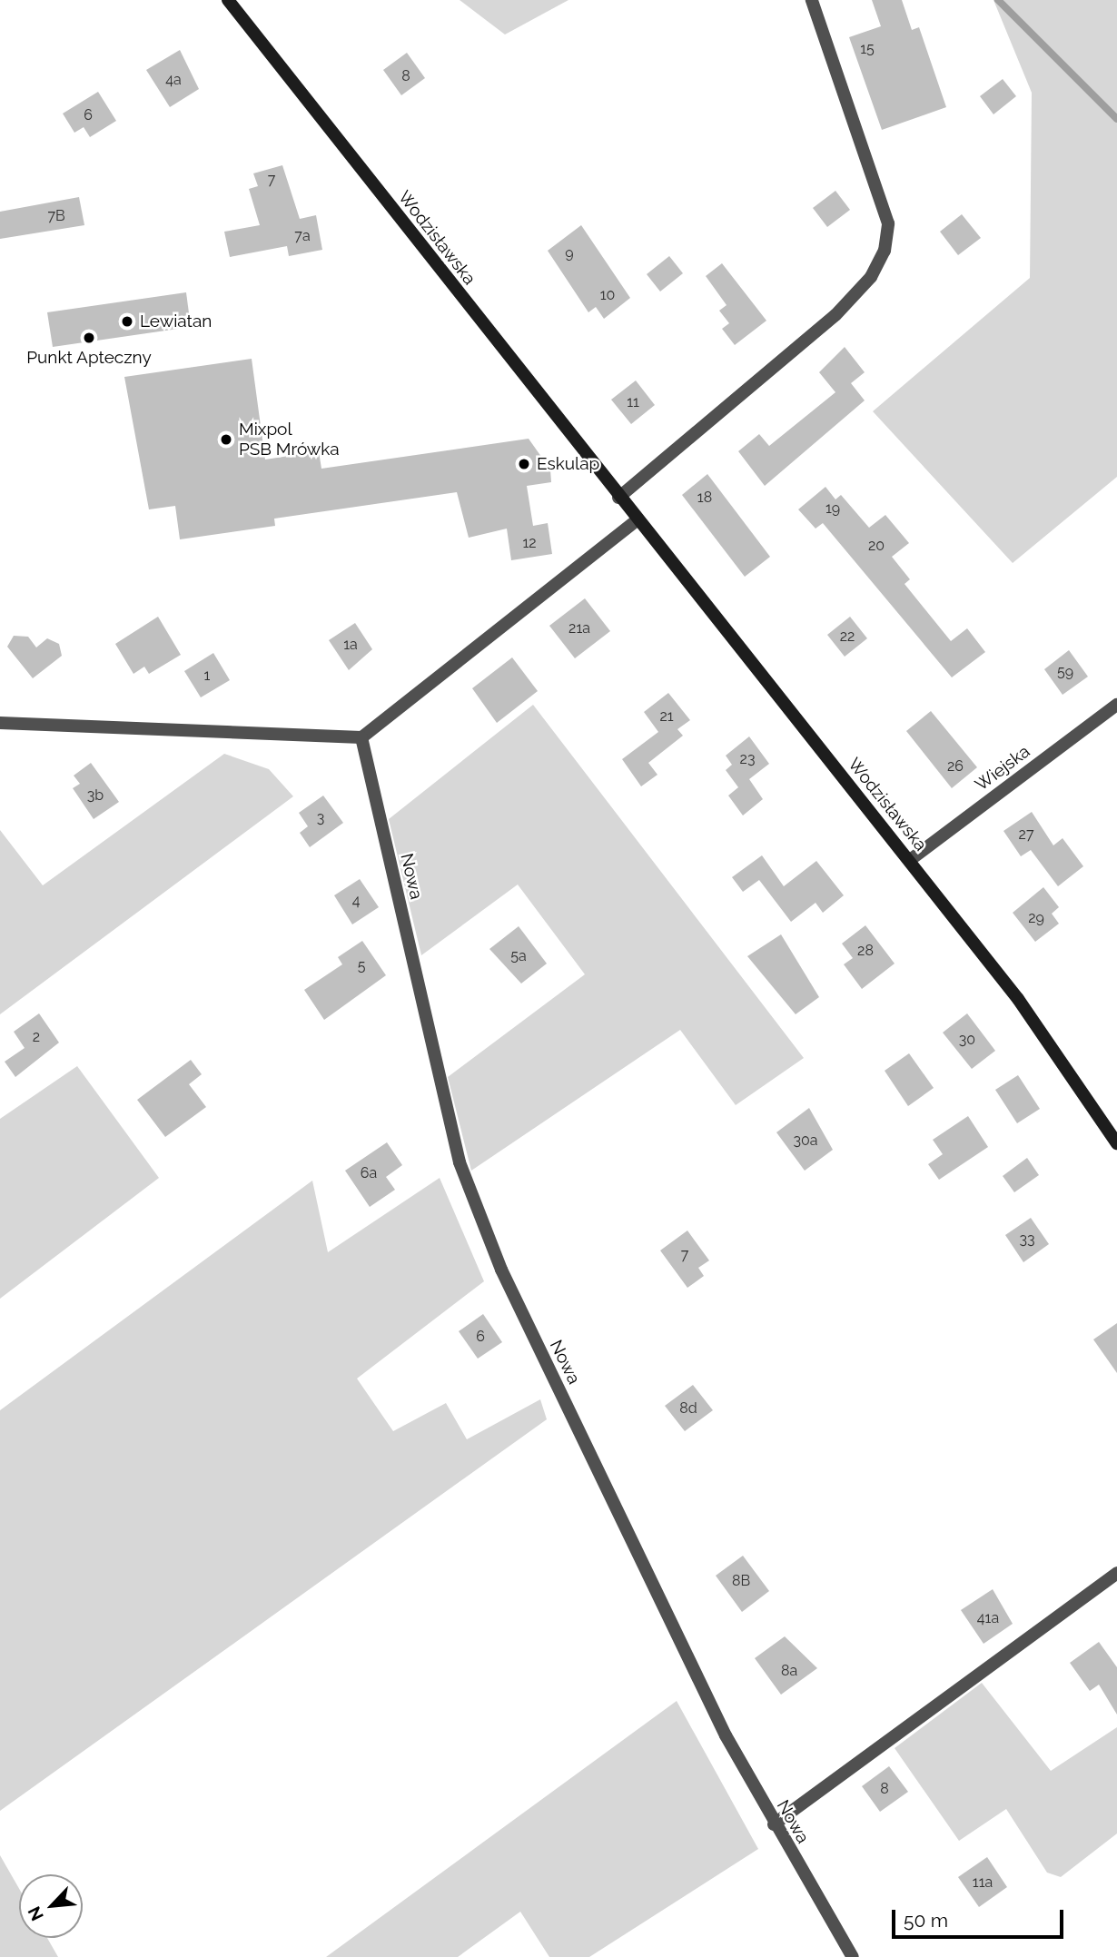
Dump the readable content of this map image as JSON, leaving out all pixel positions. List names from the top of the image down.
{
  "streets": {
    "street": ["Wodzisławska", "Wiejska", "Nowa"]
  },
  "crossings": [
    ["Wodzisławska", "Wiejska"]
  ],
  "places": [
    "Lewiatan",
    "Punkt Apteczny",
    "Mixpol PSB Mrówka",
    "Eskulap"
  ],
  "house_numbers": [
    "15",
    "8",
    "4a",
    "6",
    "7",
    "7B",
    "7a",
    "9",
    "10",
    "11",
    "18",
    "19",
    "12",
    "20",
    "21a",
    "22",
    "1a",
    "59",
    "1",
    "21",
    "23",
    "26",
    "3b",
    "3",
    "27",
    "4",
    "29",
    "28",
    "5a",
    "5",
    "2",
    "30",
    "30a",
    "6a",
    "33",
    "7",
    "6",
    "8d",
    "8B",
    "41a",
    "8a",
    "8",
    "11a"
  ],
  "scale_bar": "50 m",
  "north": "bottom left"
}
